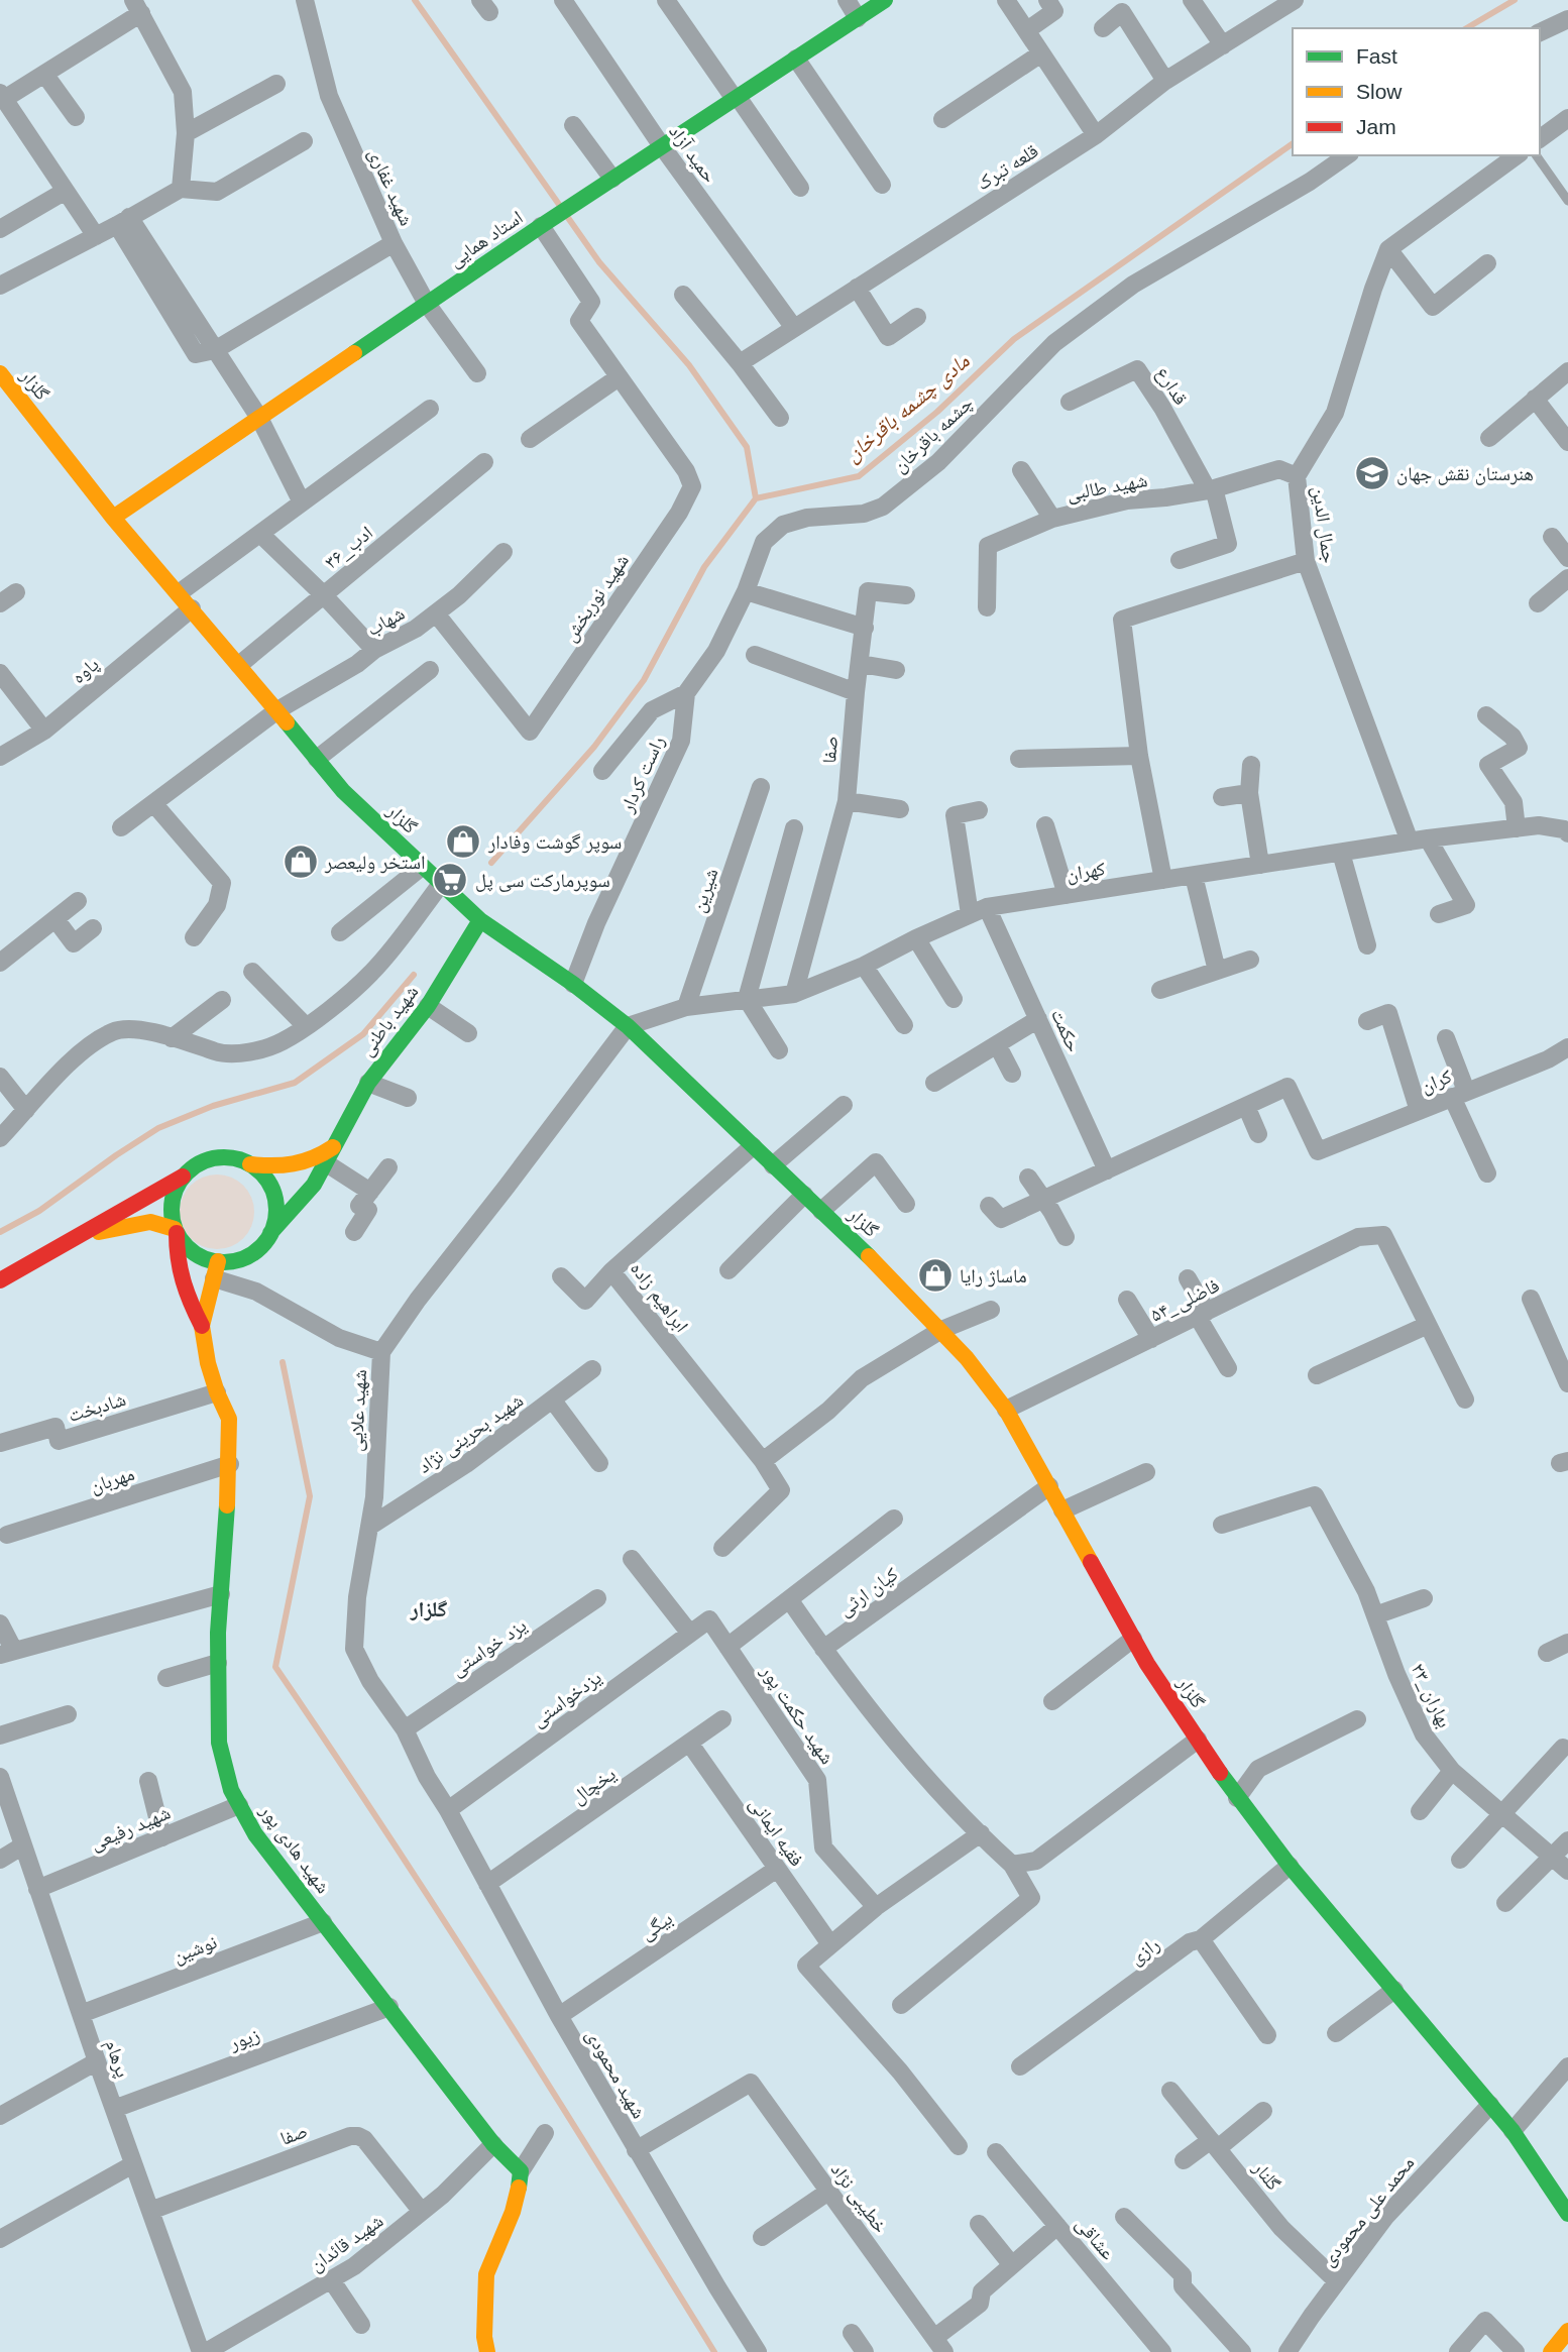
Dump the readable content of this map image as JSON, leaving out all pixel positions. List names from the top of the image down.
{
  "streets": {
    "street": [
      "حمید آزاد",
      "قلعه تبرک",
      "شهید غفاری",
      "استاد همایی",
      "گلزار",
      "قدارع",
      "چشمه باقرخان",
      "شهید طالبی",
      "جمال الدین",
      "۳۶_ادب",
      "شهید نوربخش",
      "شهاب",
      "پاوه",
      "صفا",
      "راست کردار",
      "کهران",
      "شیرین",
      "شهید باطنی",
      "حکمت",
      "کران",
      "ابراهیم زاده",
      "۵۴_فاضلی",
      "شادبخت",
      "شهید علایی",
      "شهید بحرینی نژاد",
      "مهربان",
      "کیان ارثی",
      "یزد خواستی",
      "۲۳_بهاران",
      "یزدخواستی",
      "شهید حکمت پور",
      "یخچال",
      "شهید رفیعی",
      "فقیه ایمانی",
      "شهید هادی پور",
      "بیگی",
      "نوشین",
      "رازی",
      "زیور",
      "پرهام",
      "شهید محمودی",
      "گلنار",
      "خطیبی نژاد",
      "محمد علی محمودی",
      "عشاقی",
      "شهید قائدان"
    ]
  },
  "crossings": [
    ["حمید آزاد", "قلعه تبرک"],
    ["حمید آزاد", "استاد همایی"],
    ["شهید غفاری", "استاد همایی"],
    ["استاد همایی", "گلزار"],
    ["گلزار", "۳۶_ادب"],
    ["گلزار", "شهاب"],
    ["گلزار", "پاوه"],
    ["گلزار", "راست کردار"],
    ["گلزار", "کهران"],
    ["گلزار", "شهید باطنی"],
    ["گلزار", "ابراهیم زاده"],
    ["گلزار", "۵۴_فاضلی"],
    ["گلزار", "شهید علایی"],
    ["گلزار", "کیان ارثی"],
    ["گلزار", "رازی"],
    ["گلزار", "محمد علی محمودی"],
    ["قدارع", "شهید طالبی"],
    ["چشمه باقرخان", "راست کردار"],
    ["شهید طالبی", "جمال الدین"],
    ["جمال الدین", "کهران"],
    ["شهید نوربخش", "شهاب"],
    ["صفا", "کهران"],
    ["صفا", "پرهام"],
    ["صفا", "شهید قائدان"],
    ["کهران", "شیرین"],
    ["کهران", "حکمت"],
    ["کهران", "شهید علایی"],
    ["شهید باطنی", "شهید هادی پور"],
    ["شادبخت", "شهید هادی پور"],
    ["شهید علایی", "شهید بحرینی نژاد"],
    ["شهید علایی", "یزد خواستی"],
    ["شهید علایی", "یزدخواستی"],
    ["شهید علایی", "شهید محمودی"],
    ["مهربان", "شهید هادی پور"],
    ["یزدخواستی", "شهید حکمت پور"],
    ["یزدخواستی", "شهید محمودی"],
    ["یخچال", "فقیه ایمانی"],
    ["یخچال", "شهید محمودی"],
    ["شهید رفیعی", "شهید هادی پور"],
    ["شهید رفیعی", "پرهام"],
    ["فقیه ایمانی", "بیگی"],
    ["شهید هادی پور", "نوشین"],
    ["شهید هادی پور", "زیور"],
    ["شهید هادی پور", "شهید قائدان"],
    ["بیگی", "شهید محمودی"],
    ["نوشین", "پرهام"],
    ["زیور", "پرهام"],
    ["پرهام", "شهید قائدان"],
    ["شهید محمودی", "خطیبی نژاد"],
    ["گلنار", "محمد علی محمودی"]
  ],
  "districts": ["گلزار"],
  "water": ["مادی چشمه باقرخان"],
  "places": {
    "school or university": ["هنرستان نقش جهان"],
    "shop": ["سوپر گوشت وفادار", "استخر ولیعصر", "ماساژ رایا"],
    "supermarket": ["سوپرمارکت سی پل"]
  },
  "legend": ["Fast", "Slow", "Jam"]
}
